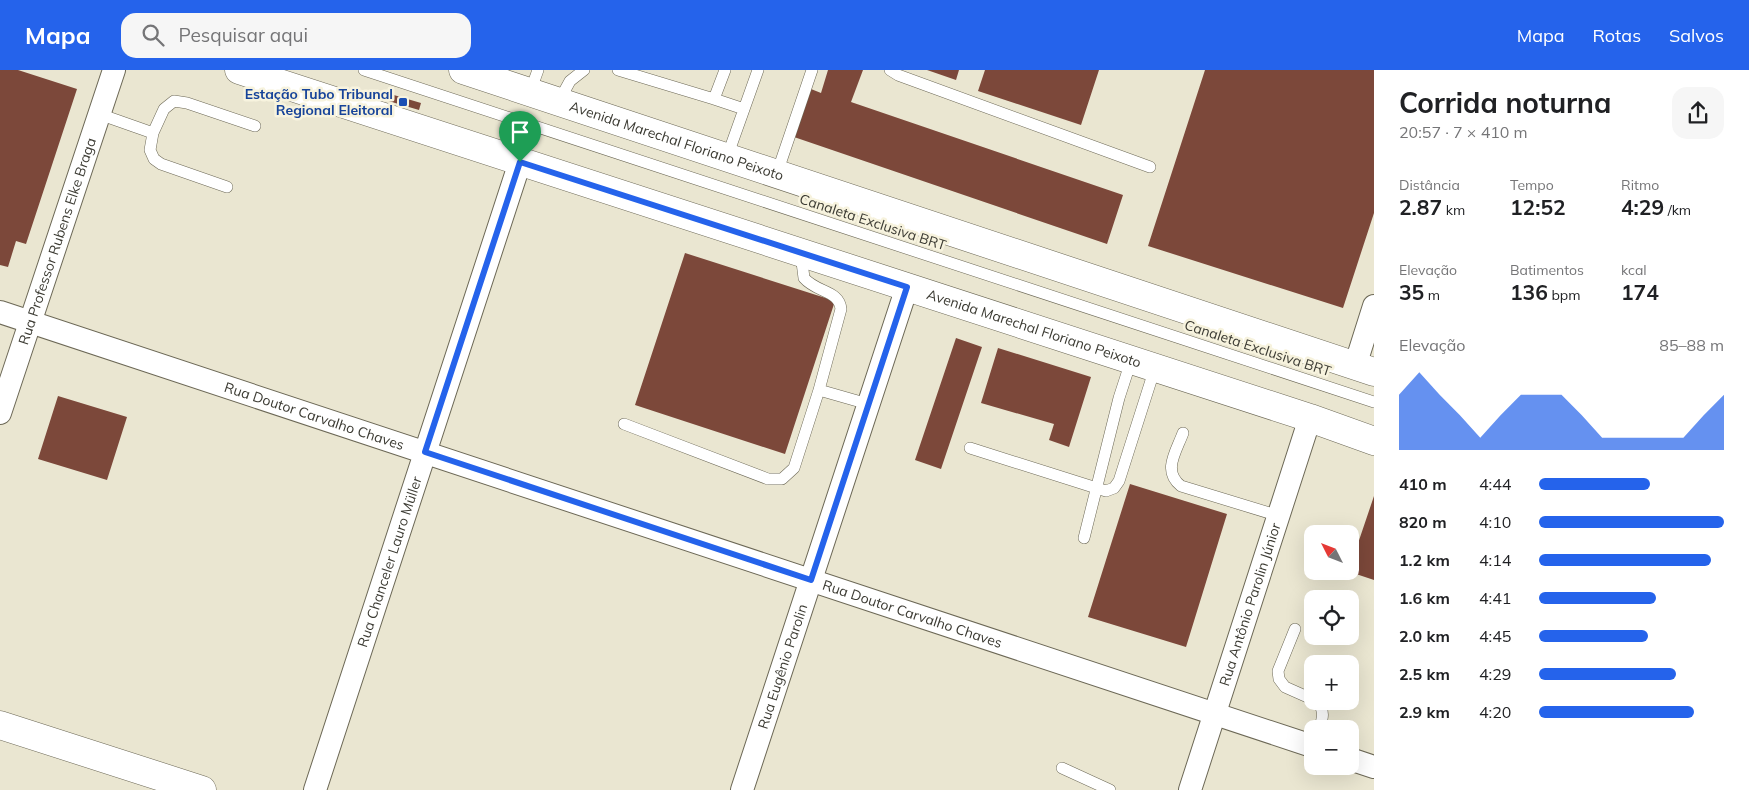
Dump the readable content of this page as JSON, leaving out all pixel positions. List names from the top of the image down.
{
  "streets": {
    "street": [
      "Avenida Marechal Floriano Peixoto",
      "Rua Professor Rubens Elke Braga",
      "Rua Doutor Carvalho Chaves",
      "Rua Chanceler Lauro Müller",
      "Rua Antônio Parolin Júnior",
      "Rua Eugênio Parolin"
    ],
    "lane": ["Canaleta Exclusiva BRT"]
  },
  "crossings": [
    ["Avenida Marechal Floriano Peixoto", "Rua Chanceler Lauro Müller"],
    ["Avenida Marechal Floriano Peixoto", "Rua Antônio Parolin Júnior"],
    ["Avenida Marechal Floriano Peixoto", "Rua Eugênio Parolin"],
    ["Rua Professor Rubens Elke Braga", "Rua Doutor Carvalho Chaves"],
    ["Rua Doutor Carvalho Chaves", "Rua Chanceler Lauro Müller"],
    ["Rua Doutor Carvalho Chaves", "Rua Antônio Parolin Júnior"],
    ["Rua Doutor Carvalho Chaves", "Rua Eugênio Parolin"]
  ],
  "places": {
    "transit": ["Estação Tubo Tribunal Regional Eleitoral"]
  },
  "north": "top left",
  "page": {
    "header": "Mapa",
    "search": "Pesquisar aqui",
    "nav": ["Mapa", "Rotas", "Salvos"],
    "heading": ["Corrida noturna", "20:57 · 7 × 410 m"],
    "stats": [
      ["Distância", "2.87 km"],
      ["Tempo", "12:52"],
      ["Ritmo", "4:29 /km"],
      ["Elevação", "35 m"],
      ["Batimentos", "136 bpm"],
      ["kcal", "174"]
    ],
    "chart": ["Elevação", "85–88 m"],
    "list": [
      {
        "name": "410 m",
        "note": "4:44"
      },
      {
        "name": "820 m",
        "note": "4:10"
      },
      {
        "name": "1.2 km",
        "note": "4:14"
      },
      {
        "name": "1.6 km",
        "note": "4:41"
      },
      {
        "name": "2.0 km",
        "note": "4:45"
      },
      {
        "name": "2.5 km",
        "note": "4:29"
      },
      {
        "name": "2.9 km",
        "note": "4:20"
      }
    ],
    "map_buttons": ["+", "−"]
  }
}
